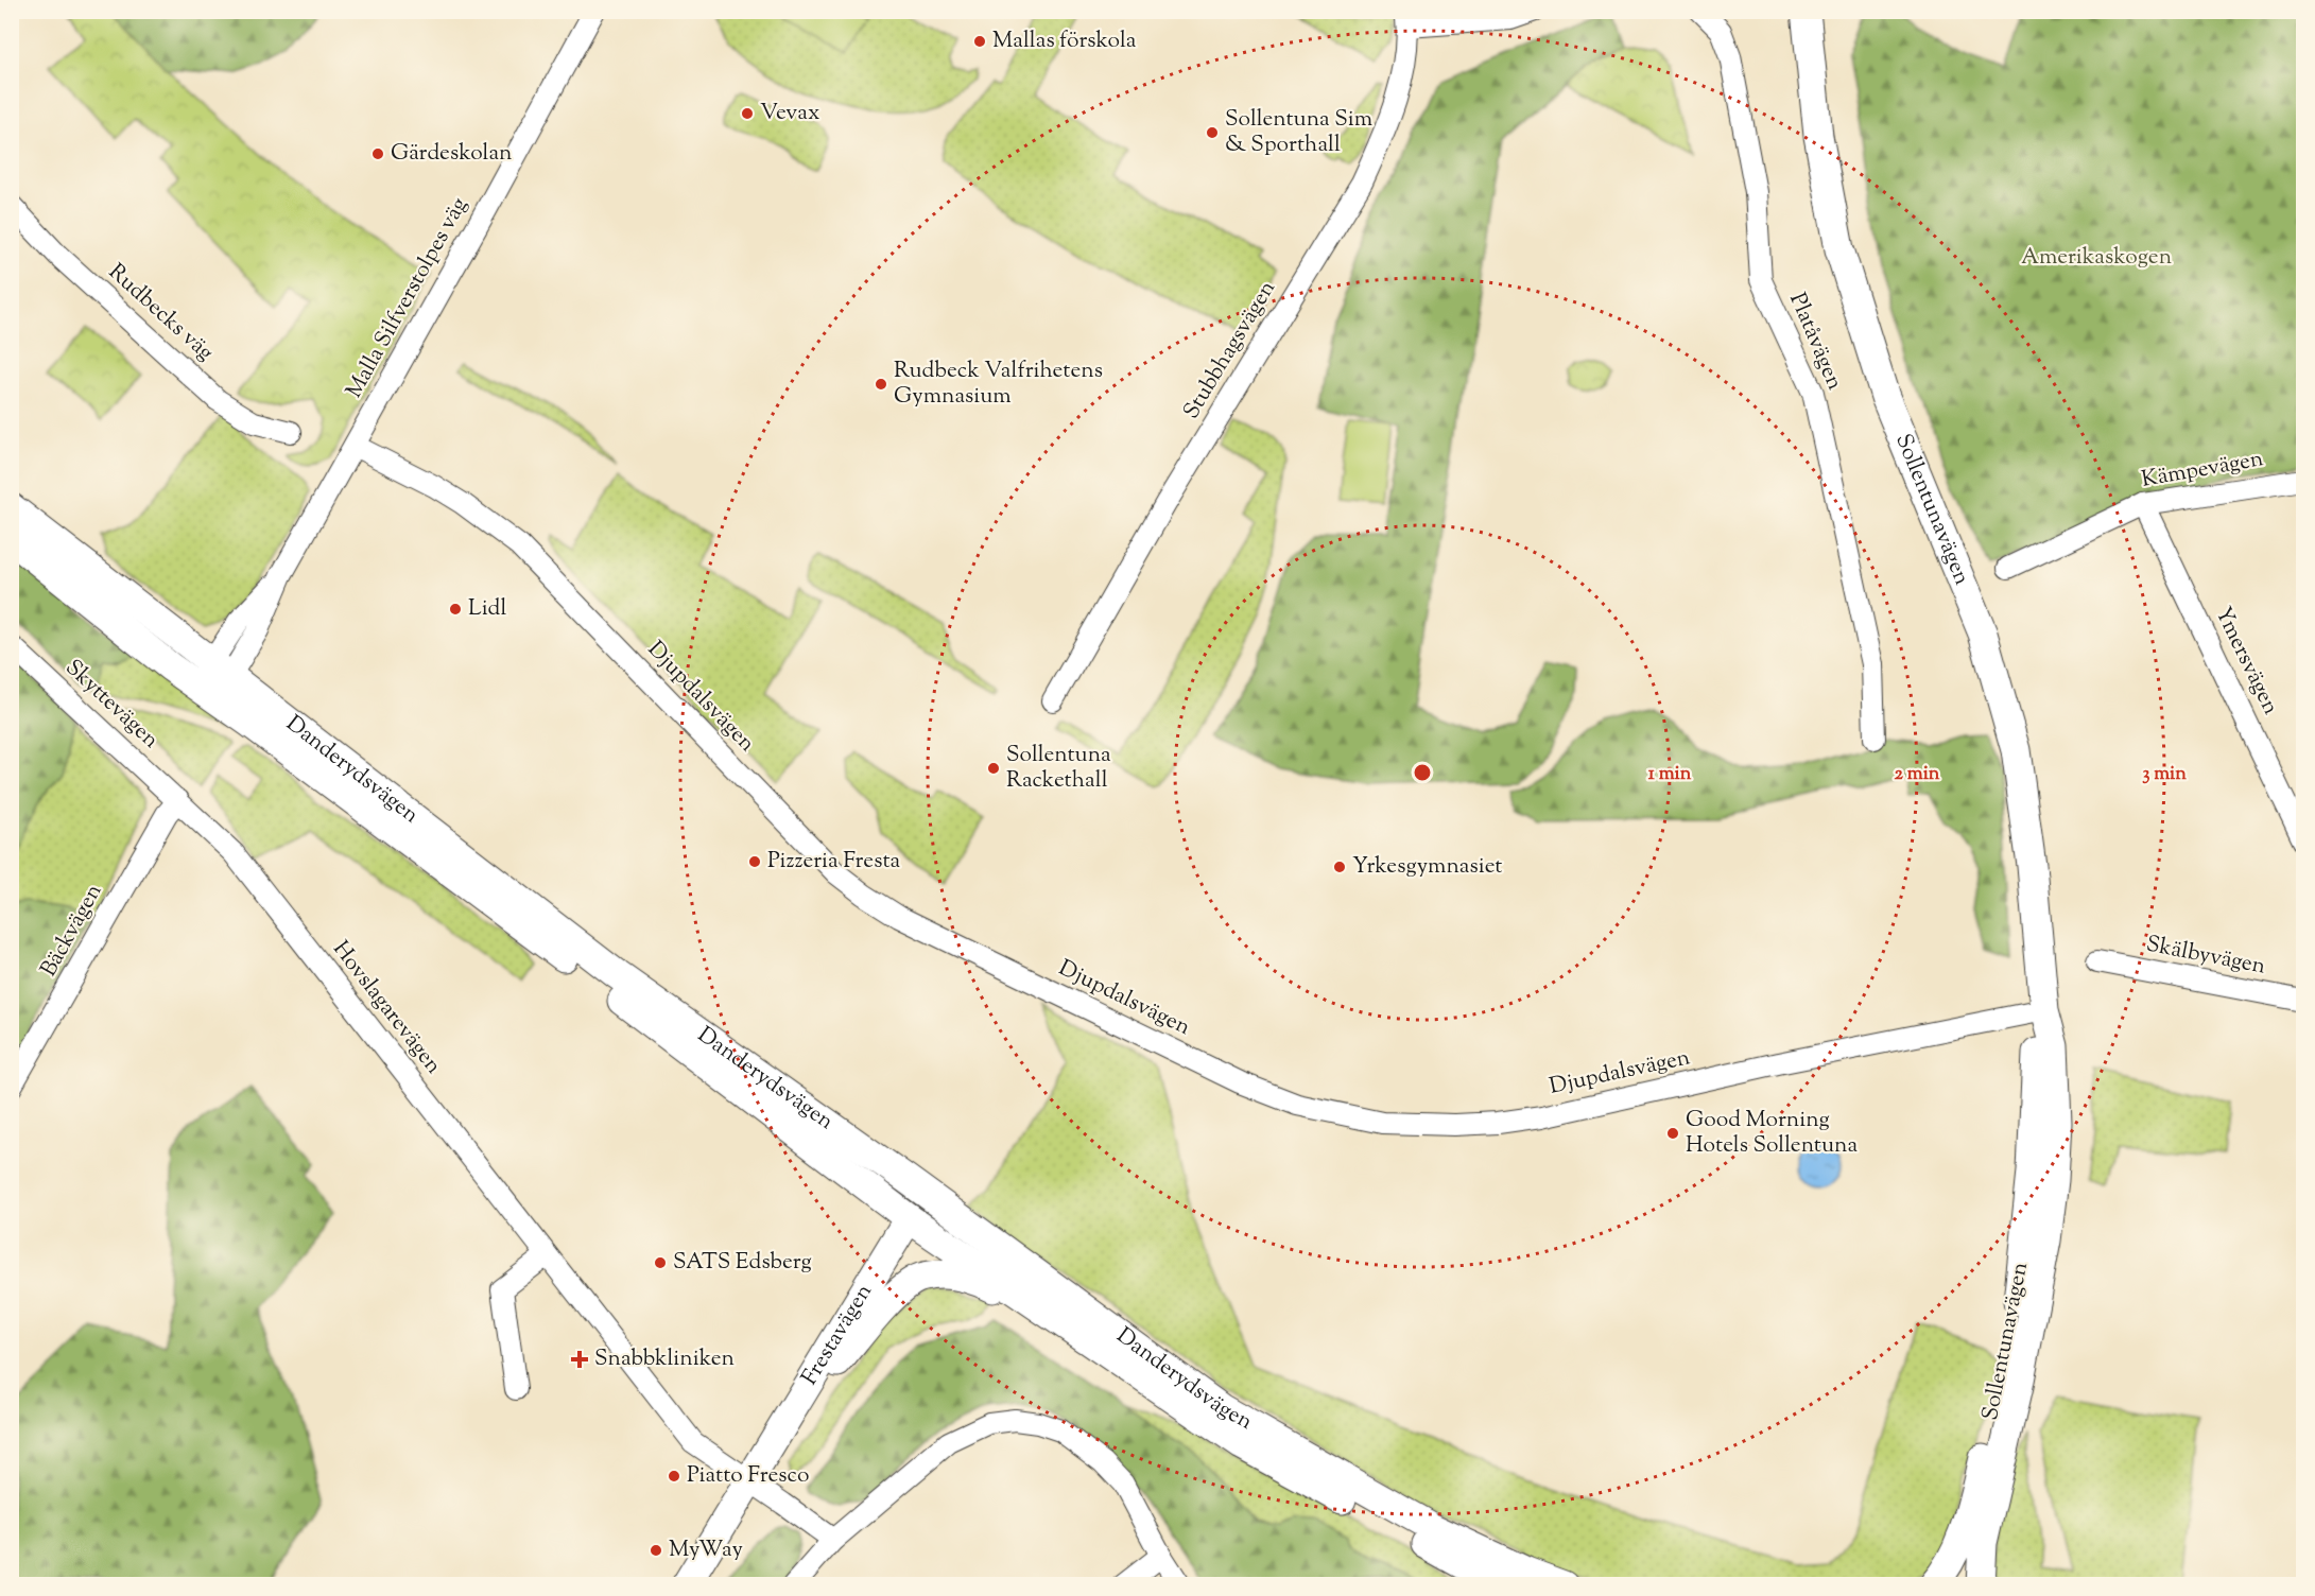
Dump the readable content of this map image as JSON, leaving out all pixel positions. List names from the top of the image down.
{
  "streets": {
    "main road": ["Sollentunavägen", "Danderydsvägen", "Frestavägen"],
    "street": [
      "Malla Silfverstolpes väg",
      "Rudbecks väg",
      "Platåvägen",
      "Stubbhagsvägen",
      "Kämpevägen",
      "Ymersvägen",
      "Djupdalsvägen",
      "Skyttevägen",
      "Bäckvägen",
      "Skälbyvägen",
      "Hovslagarevägen"
    ]
  },
  "crossings": [
    ["Malla Silfverstolpes väg", "Djupdalsvägen"],
    ["Malla Silfverstolpes väg", "Danderydsvägen"],
    ["Kämpevägen", "Ymersvägen"],
    ["Sollentunavägen", "Djupdalsvägen"],
    ["Skyttevägen", "Bäckvägen"],
    ["Skyttevägen", "Hovslagarevägen"],
    ["Danderydsvägen", "Frestavägen"],
    ["Bäckvägen", "Hovslagarevägen"],
    ["Hovslagarevägen", "Frestavägen"]
  ],
  "parks": ["Amerikaskogen"],
  "places": {
    "other": [
      "Mallas förskola",
      "Vevax",
      "Sollentuna Sim & Sporthall",
      "Gärdeskolan",
      "Rudbeck Valfrihetens Gymnasium",
      "Lidl",
      "Sollentuna Rackethall",
      "Pizzeria Fresta",
      "Yrkesgymnasiet",
      "Good Morning Hotels Sollentuna",
      "SATS Edsberg",
      "Piatto Fresco",
      "MyWay"
    ],
    "health": ["Snabbkliniken"]
  },
  "rings": ["1 min", "2 min", "3 min"]
}
